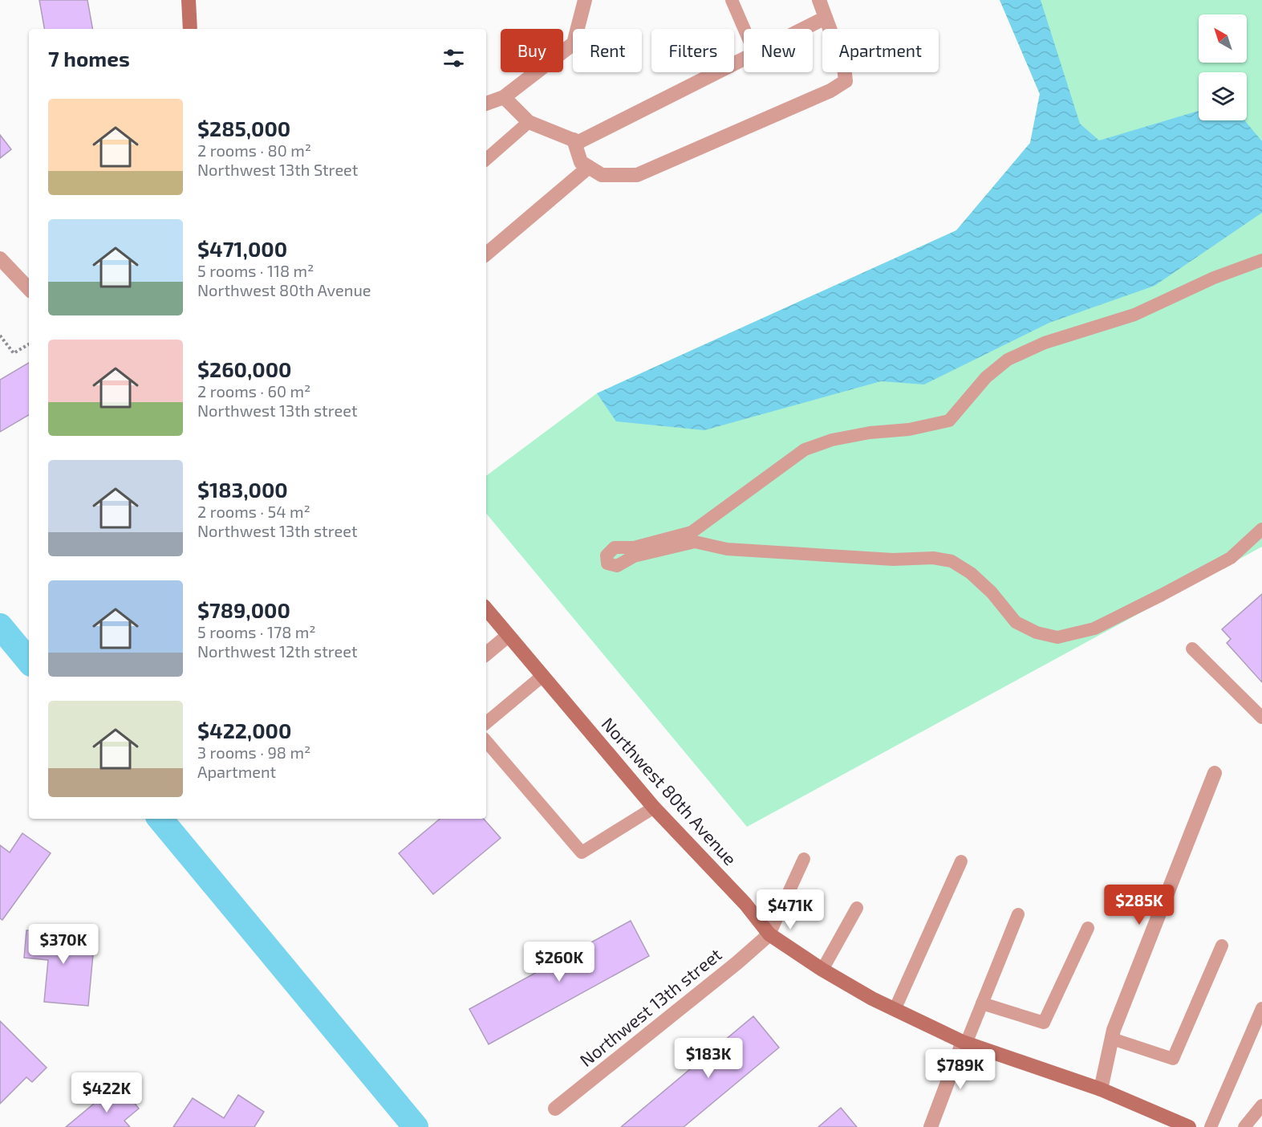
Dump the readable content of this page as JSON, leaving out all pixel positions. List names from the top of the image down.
{
  "streets": {
    "street": ["Northwest 80th Avenue", "Northwest 13th street"]
  },
  "crossings": [
    ["Northwest 80th Avenue", "Northwest 13th street"]
  ],
  "north": "top left",
  "page": {
    "chip": [
      "Buy",
      "Rent",
      "Filters",
      "New",
      "Apartment"
    ],
    "heading": "7 homes",
    "list": [
      {
        "name": "$285,000",
        "note": "2 rooms · 80 m² · Northwest 13th Street"
      },
      {
        "name": "$471,000",
        "note": "5 rooms · 118 m² · Northwest 80th Avenue"
      },
      {
        "name": "$260,000",
        "note": "2 rooms · 60 m² · Northwest 13th street"
      },
      {
        "name": "$183,000",
        "note": "2 rooms · 54 m² · Northwest 13th street"
      },
      {
        "name": "$789,000",
        "note": "5 rooms · 178 m² · Northwest 12th street"
      },
      {
        "name": "$422,000",
        "note": "3 rooms · 98 m² · Apartment"
      }
    ],
    "price": [
      "$285K",
      "$471K",
      "$370K",
      "$260K",
      "$183K",
      "$789K",
      "$422K"
    ]
  }
}
